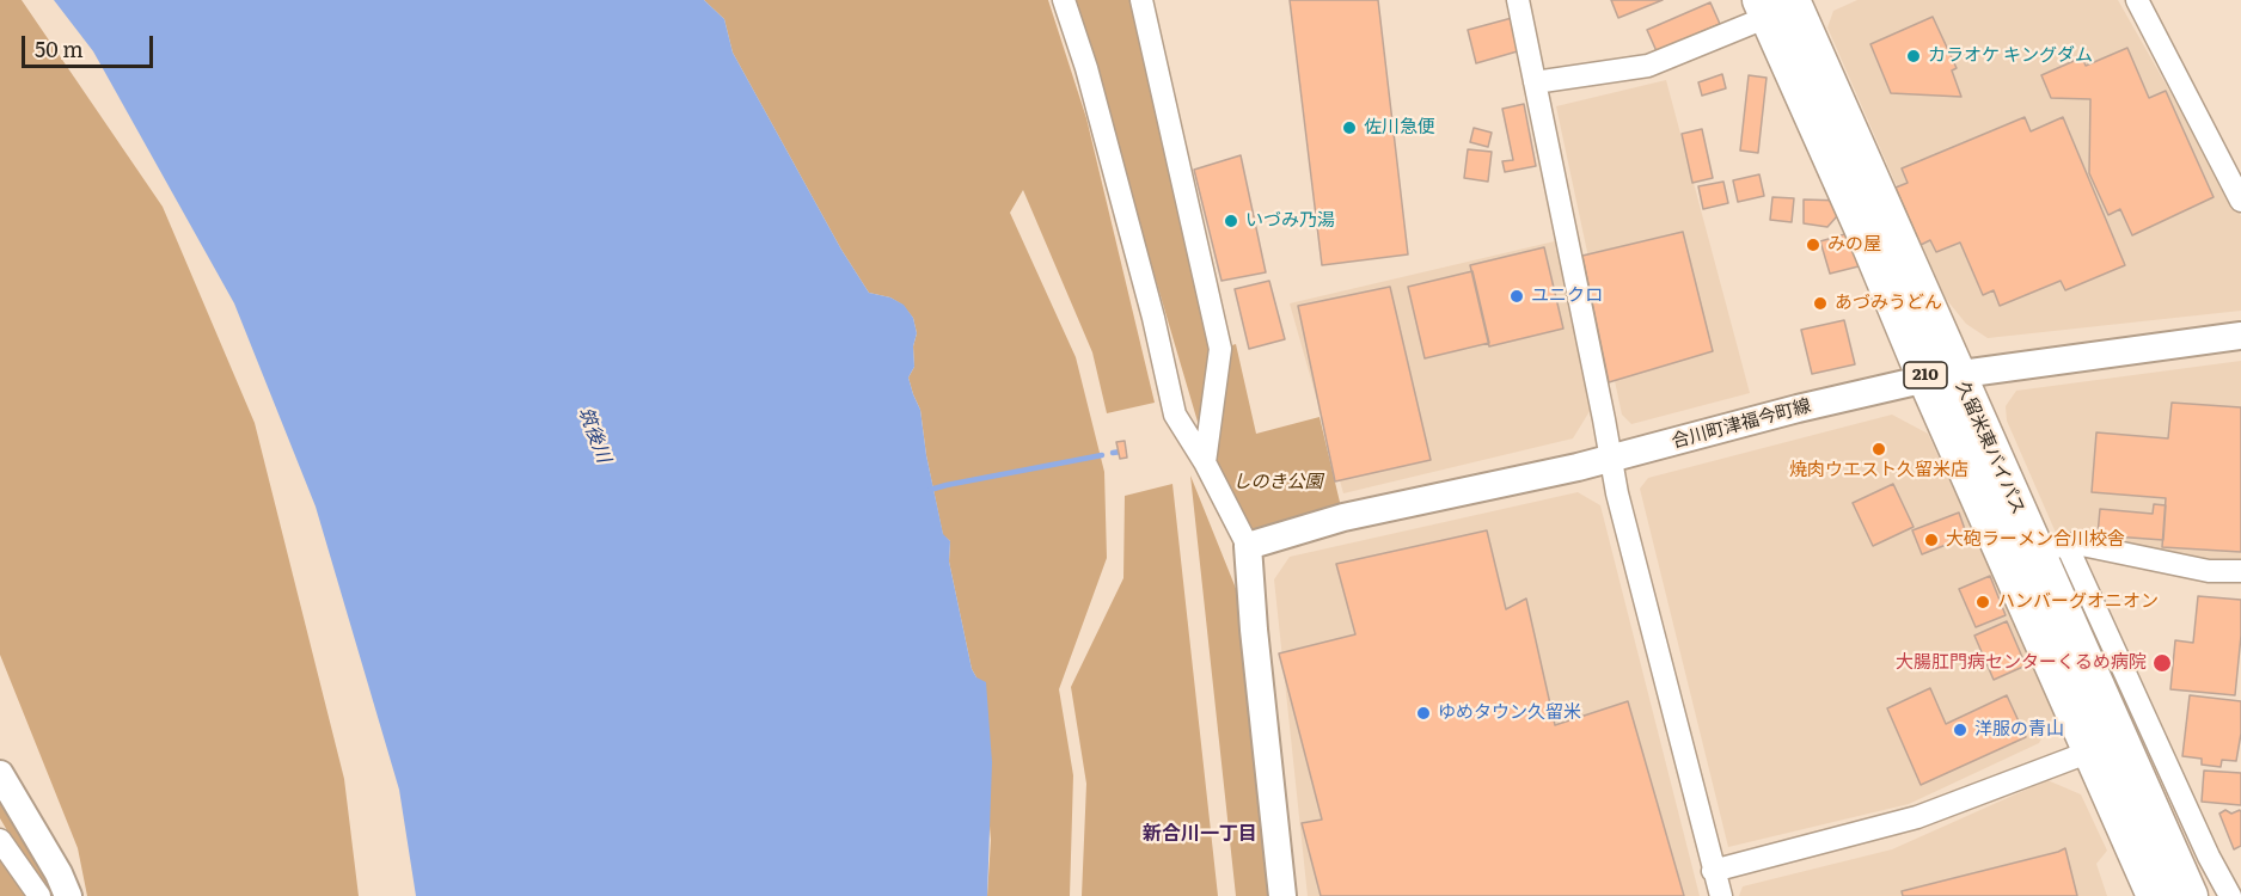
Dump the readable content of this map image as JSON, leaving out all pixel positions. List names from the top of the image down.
{
  "streets": {
    "highway": ["210", "久留米東バイパス"],
    "street": ["合川町津福今町線"]
  },
  "crossings": [
    ["合川町津福今町線", "久留米東バイパス"]
  ],
  "districts": ["新合川一丁目"],
  "water": ["筑後川"],
  "parks": ["しのき公園"],
  "places": [
    "カラオケ キングダム",
    "佐川急便",
    "いづみ乃湯",
    "みの屋",
    "ユニクロ",
    "あづみうどん",
    "焼肉ウエスト久留米店",
    "大砲ラーメン合川校舎",
    "ハンバーグオニオン",
    "大腸肛門病センターくるめ病院",
    "ゆめタウン久留米",
    "洋服の青山"
  ],
  "scale_bar": "50 m"
}
